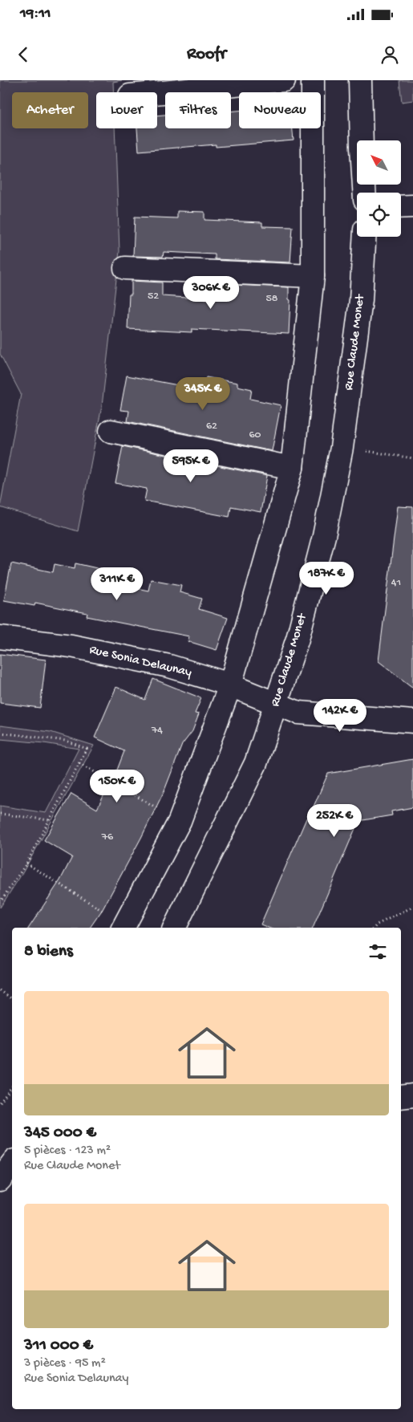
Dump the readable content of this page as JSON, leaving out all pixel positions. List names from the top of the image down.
{
  "streets": {
    "street": ["Rue Claude Monet", "Rue Sonia Delaunay"]
  },
  "crossings": [
    ["Rue Claude Monet", "Rue Sonia Delaunay"]
  ],
  "house_numbers": [
    "52",
    "58",
    "62",
    "60",
    "41",
    "74",
    "76"
  ],
  "north": "top left",
  "page": {
    "status": "19:11",
    "header": "Roofr",
    "chip": [
      "Acheter",
      "Louer",
      "Filtres",
      "Nouveau"
    ],
    "price": [
      "306K €",
      "345K €",
      "595K €",
      "187K €",
      "311K €",
      "142K €",
      "150K €",
      "252K €"
    ],
    "heading": "8 biens",
    "list": [
      {
        "name": "345 000 €",
        "note": "5 pièces · 123 m² · Rue Claude Monet"
      },
      {
        "name": "311 000 €",
        "note": "3 pièces · 95 m² · Rue Sonia Delaunay"
      }
    ]
  }
}
